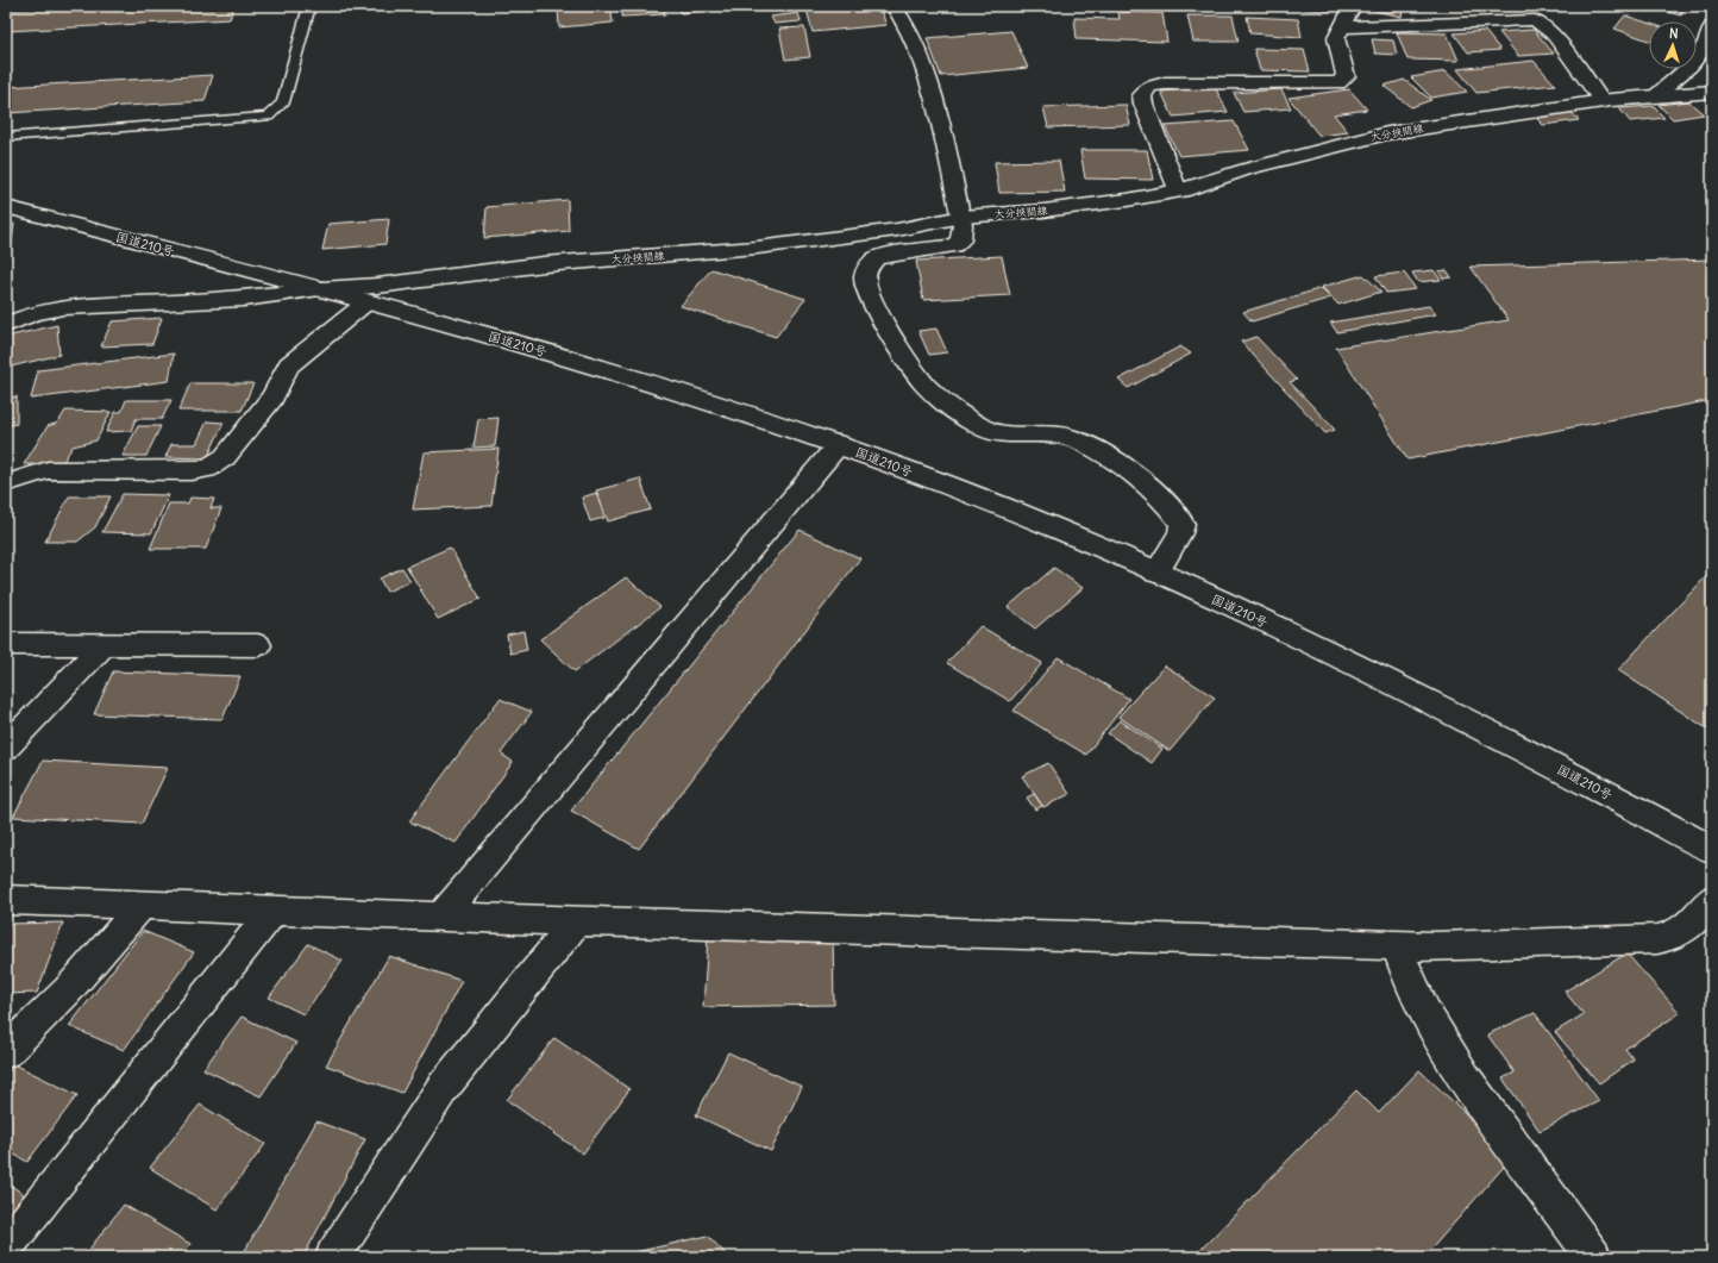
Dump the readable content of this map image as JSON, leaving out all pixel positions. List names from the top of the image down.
{
  "streets": {
    "main road": ["大分挾間線", "国道210号"]
  },
  "crossings": [
    ["大分挾間線", "国道210号"]
  ],
  "north": "top"
}
